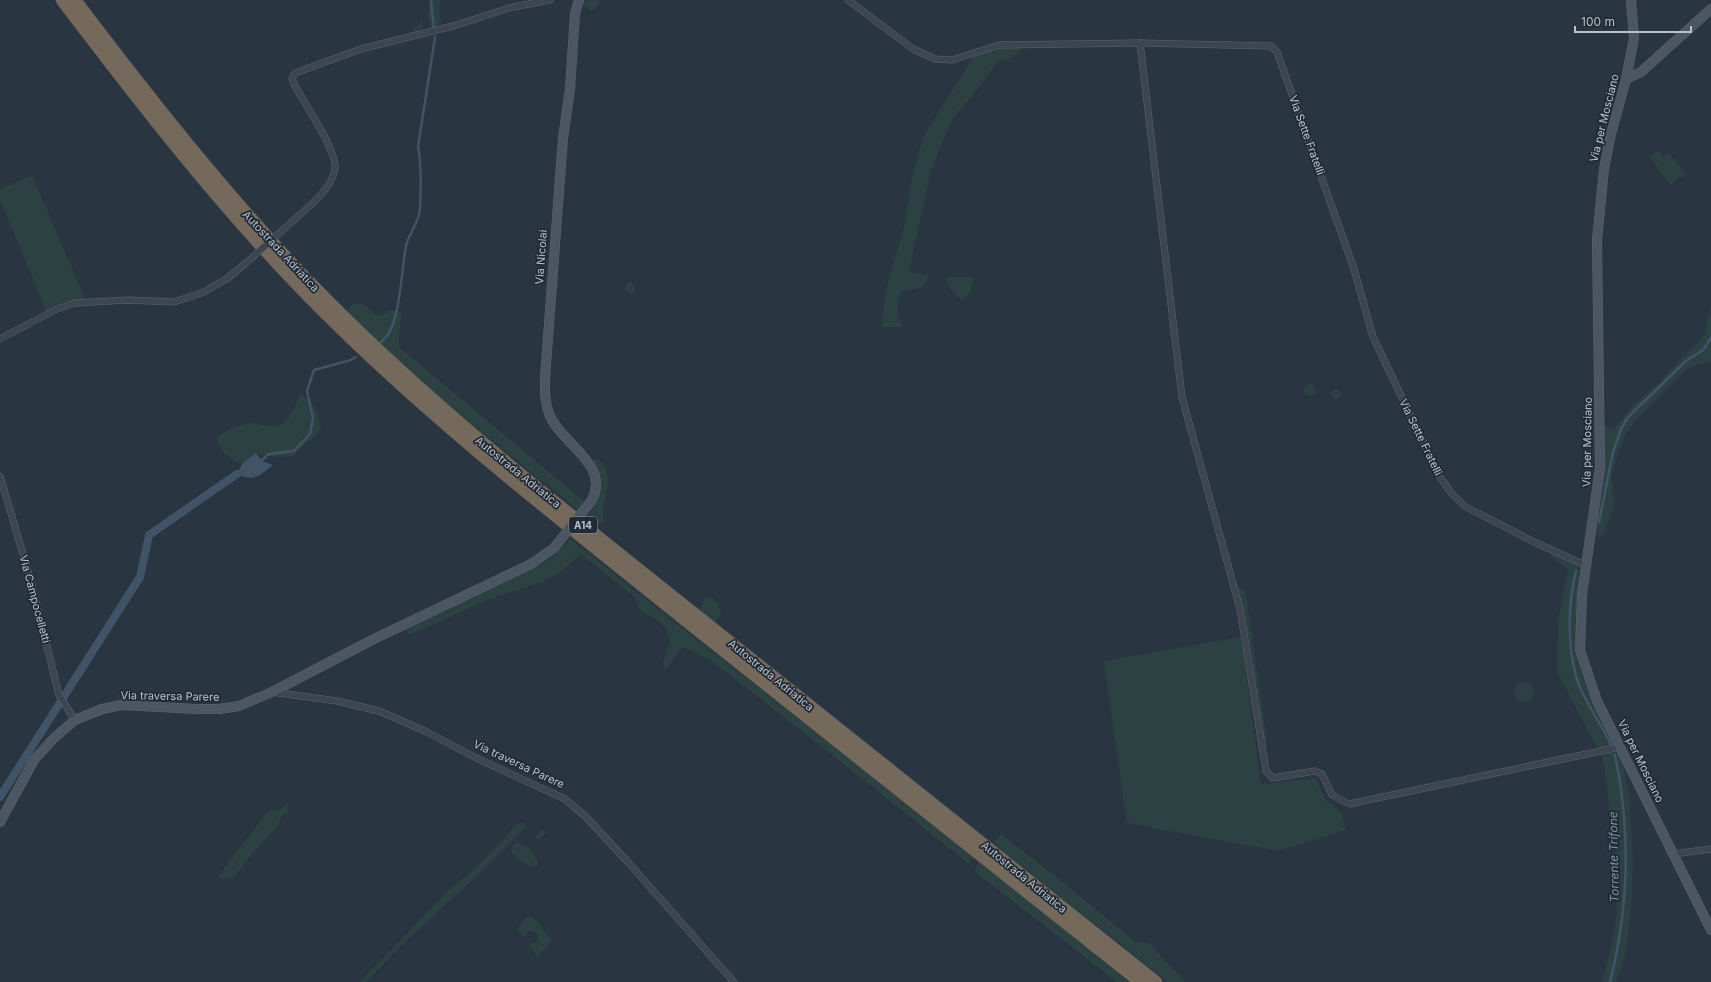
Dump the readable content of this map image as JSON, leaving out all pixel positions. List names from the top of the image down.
{
  "streets": {
    "highway": ["Autostrada Adriatica", "A14"],
    "street": [
      "Via per Mosciano",
      "Via Sette Fratelli",
      "Via Nicolai",
      "Via Campocelletti",
      "Via traversa Parere"
    ]
  },
  "crossings": [
    ["Via per Mosciano", "Via Sette Fratelli"],
    ["Via Nicolai", "Via traversa Parere"],
    ["Via Campocelletti", "Via traversa Parere"]
  ],
  "water": ["Torrente Trifone"],
  "scale_bar": "100 m"
}
